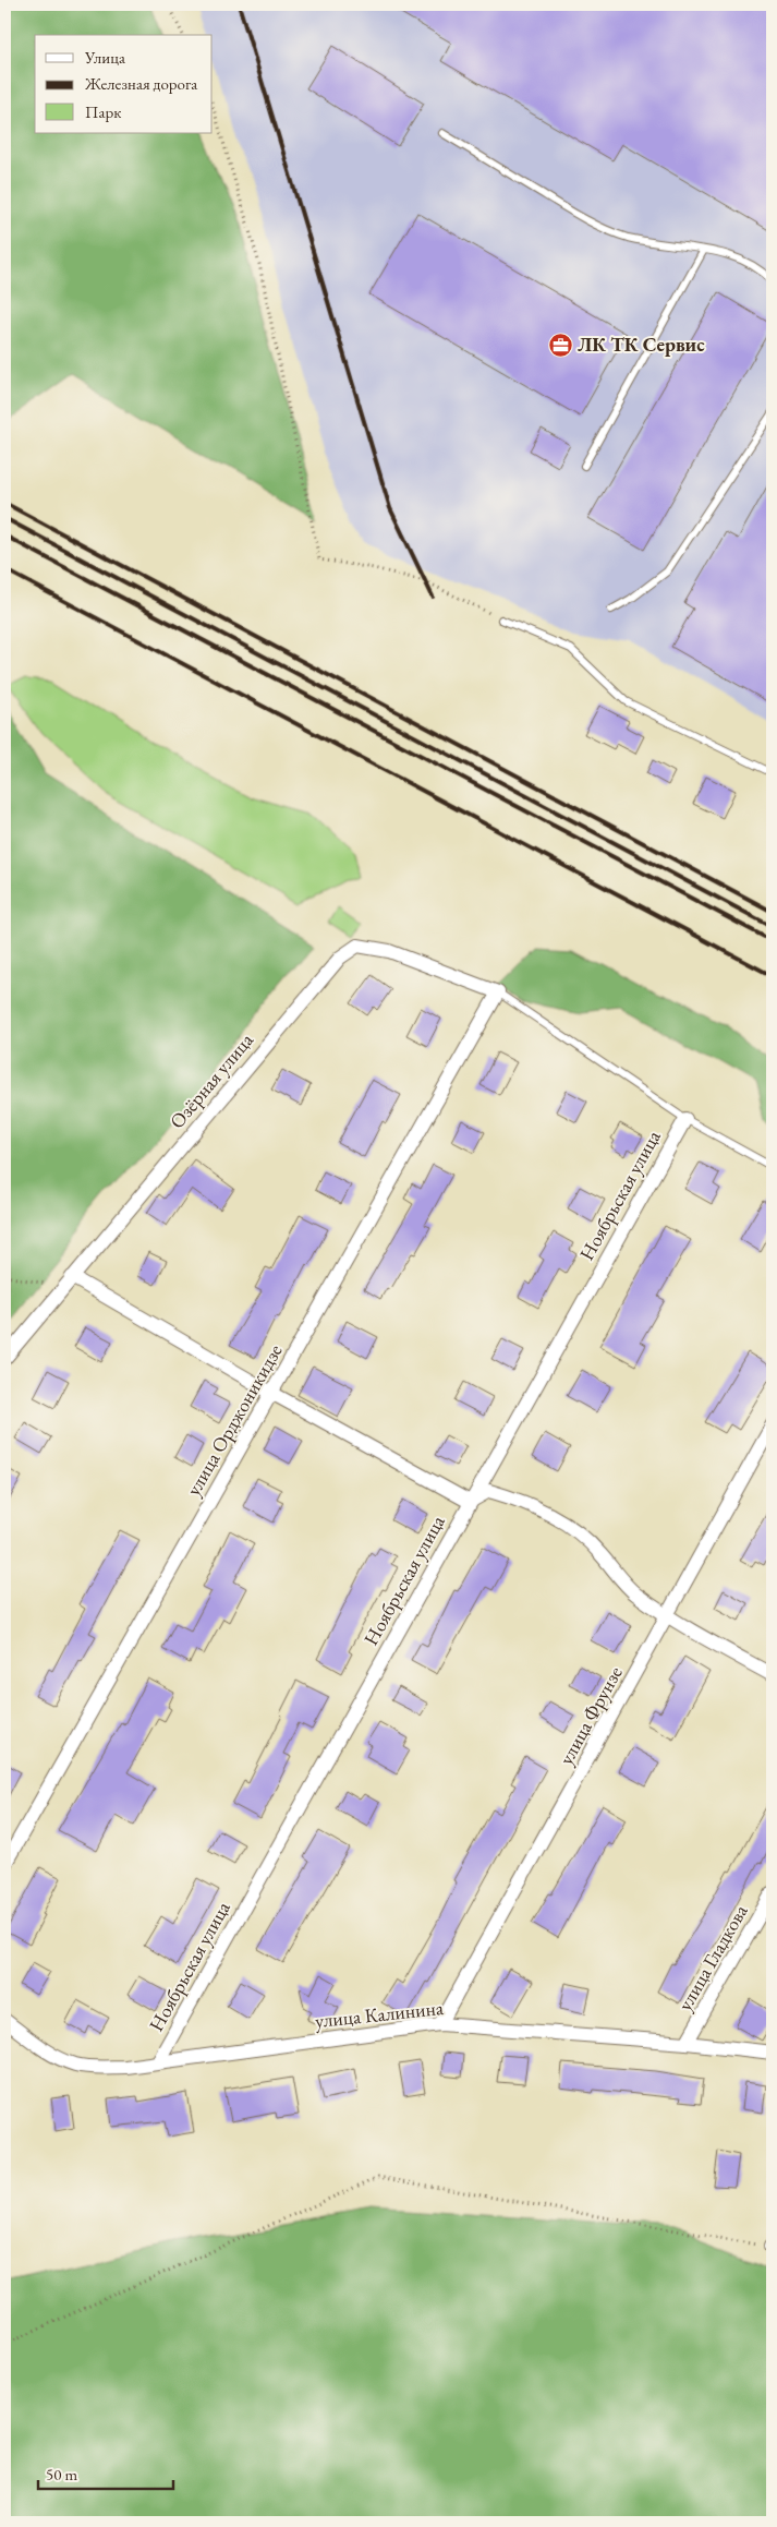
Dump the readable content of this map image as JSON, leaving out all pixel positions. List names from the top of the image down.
{
  "streets": {
    "street": [
      "Озёрная улица",
      "Ноябрьская улица",
      "улица Орджоникидзе",
      "улица Фрунзе",
      "улица Гладкова",
      "улица Калинина"
    ]
  },
  "crossings": [
    ["Озёрная улица", "улица Орджоникидзе"],
    ["Ноябрьская улица", "улица Калинина"],
    ["улица Фрунзе", "улица Калинина"],
    ["улица Гладкова", "улица Калинина"]
  ],
  "places": {
    "office": ["ЛК ТК Сервис"]
  },
  "legend": ["Улица", "Железная дорога", "Парк"],
  "scale_bar": "50 m"
}
